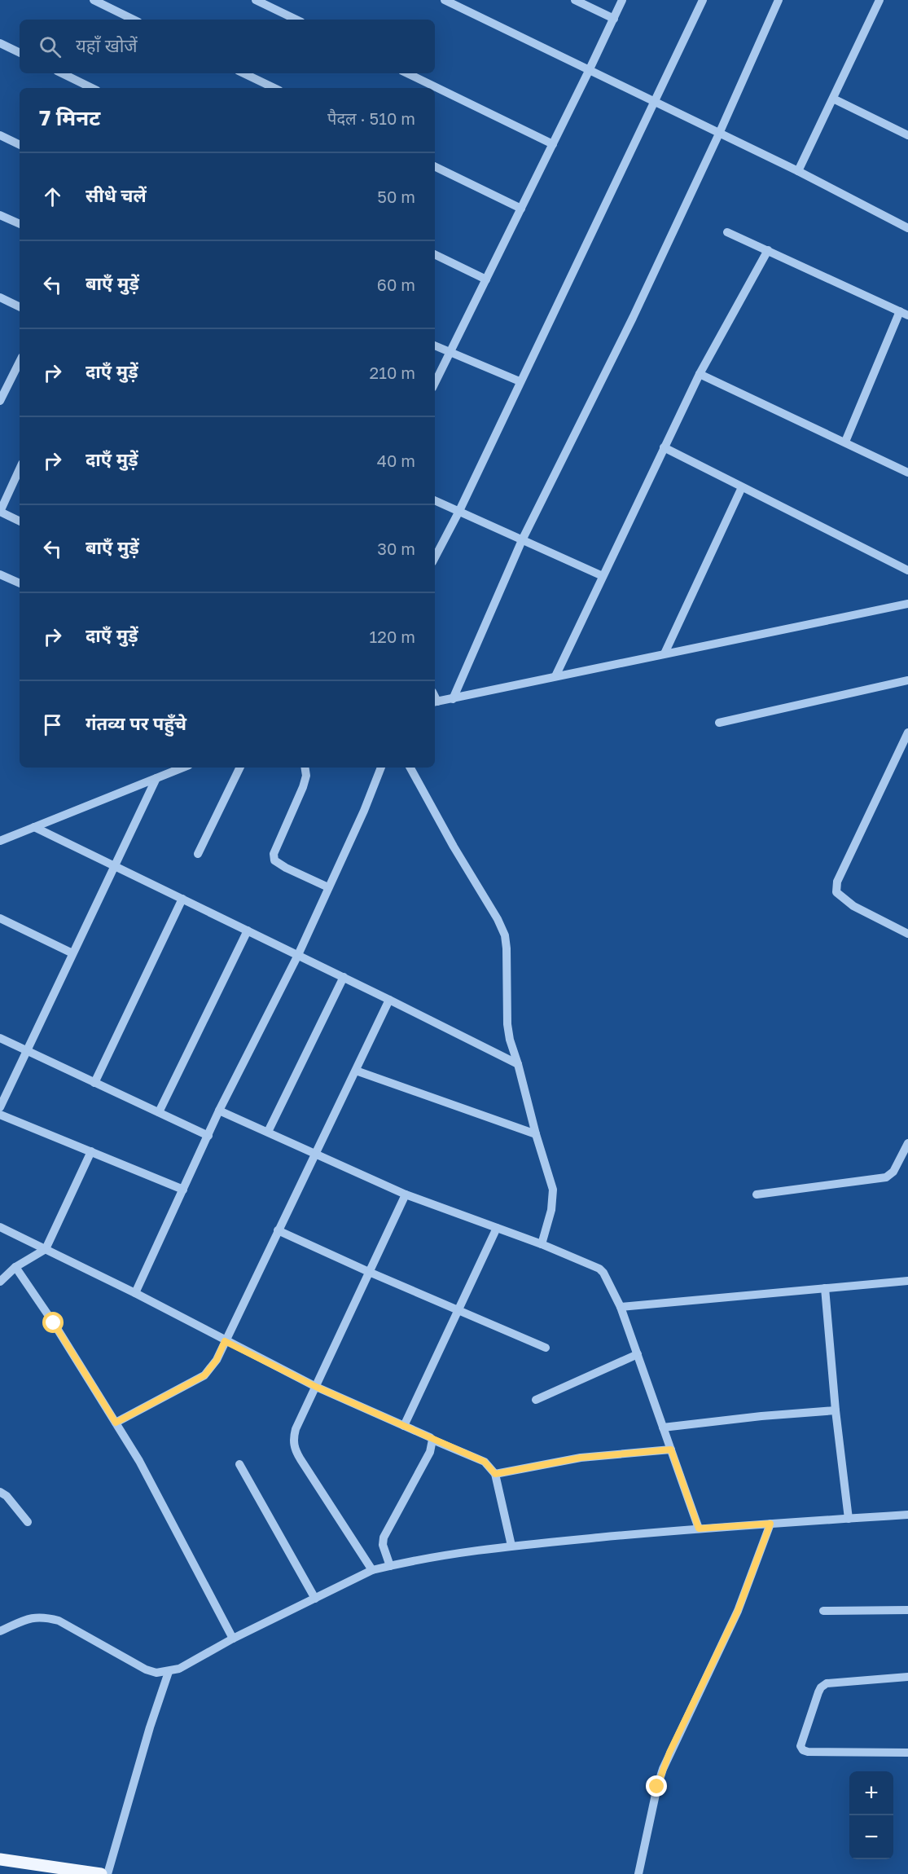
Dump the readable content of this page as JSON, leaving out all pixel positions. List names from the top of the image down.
{
  "page": {
    "search": "यहाँ खोजें",
    "heading": ["7 मिनट", "पैदल · 510 m"],
    "list": [
      ["सीधे चलें", "50 m"],
      ["बाएँ मुड़ें", "60 m"],
      ["दाएँ मुड़ें", "210 m"],
      ["दाएँ मुड़ें", "40 m"],
      ["बाएँ मुड़ें", "30 m"],
      ["दाएँ मुड़ें", "120 m"],
      "गंतव्य पर पहुँचे"
    ],
    "map_buttons": ["+", "−"]
  }
}
